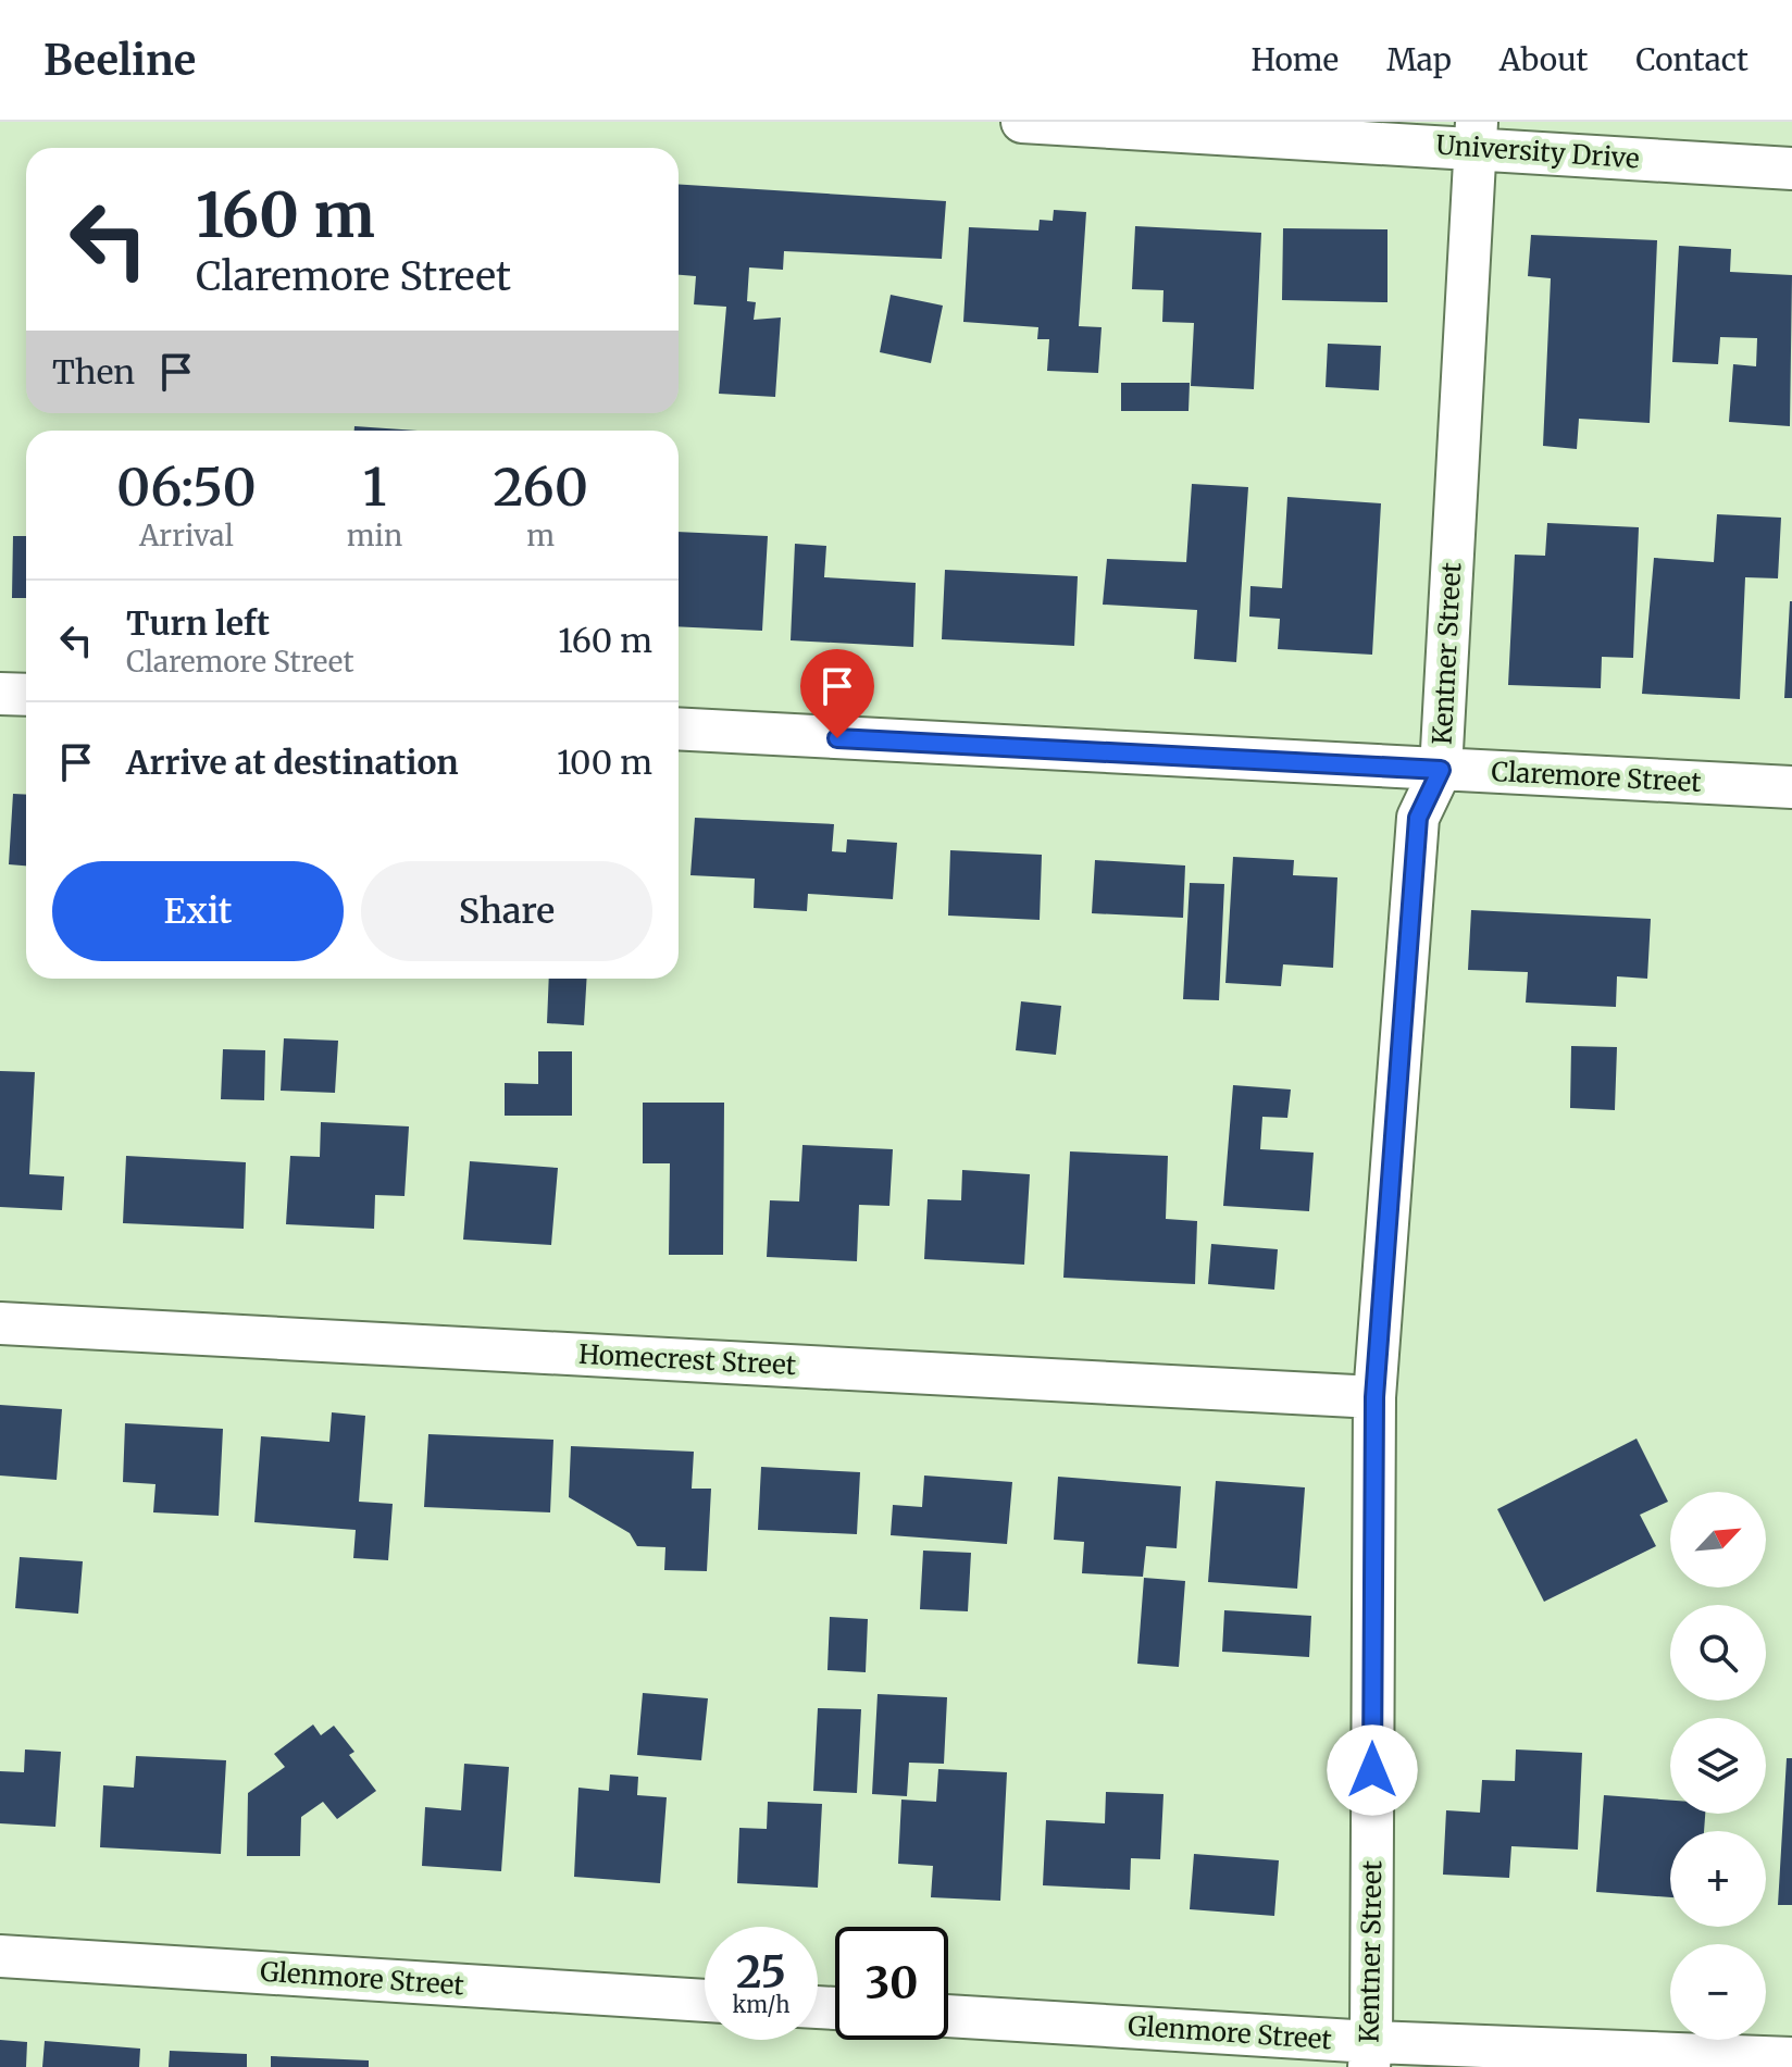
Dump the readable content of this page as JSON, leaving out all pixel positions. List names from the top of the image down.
{
  "streets": {
    "street": [
      "University Drive",
      "Kentner Street",
      "Claremore Street",
      "Homecrest Street",
      "Glenmore Street"
    ]
  },
  "crossings": [
    ["University Drive", "Kentner Street"],
    ["Kentner Street", "Claremore Street"],
    ["Kentner Street", "Homecrest Street"],
    ["Kentner Street", "Glenmore Street"]
  ],
  "north": "top right",
  "page": {
    "header": "Beeline",
    "nav": [
      "Home",
      "Map",
      "About",
      "Contact"
    ],
    "turn": ["160 m", "Claremore Street"],
    "then": "Then",
    "eta": [
      "06:50",
      "Arrival",
      "1",
      "min",
      "260",
      "m"
    ],
    "list": [
      {
        "name": "Turn left",
        "note": "Claremore Street",
        "value": "160 m"
      },
      {
        "name": "Arrive at destination",
        "value": "100 m"
      }
    ],
    "buttons": ["Exit", "Share"],
    "map_buttons": ["+", "−"],
    "speed": "25 km/h",
    "limit": "30"
  }
}
